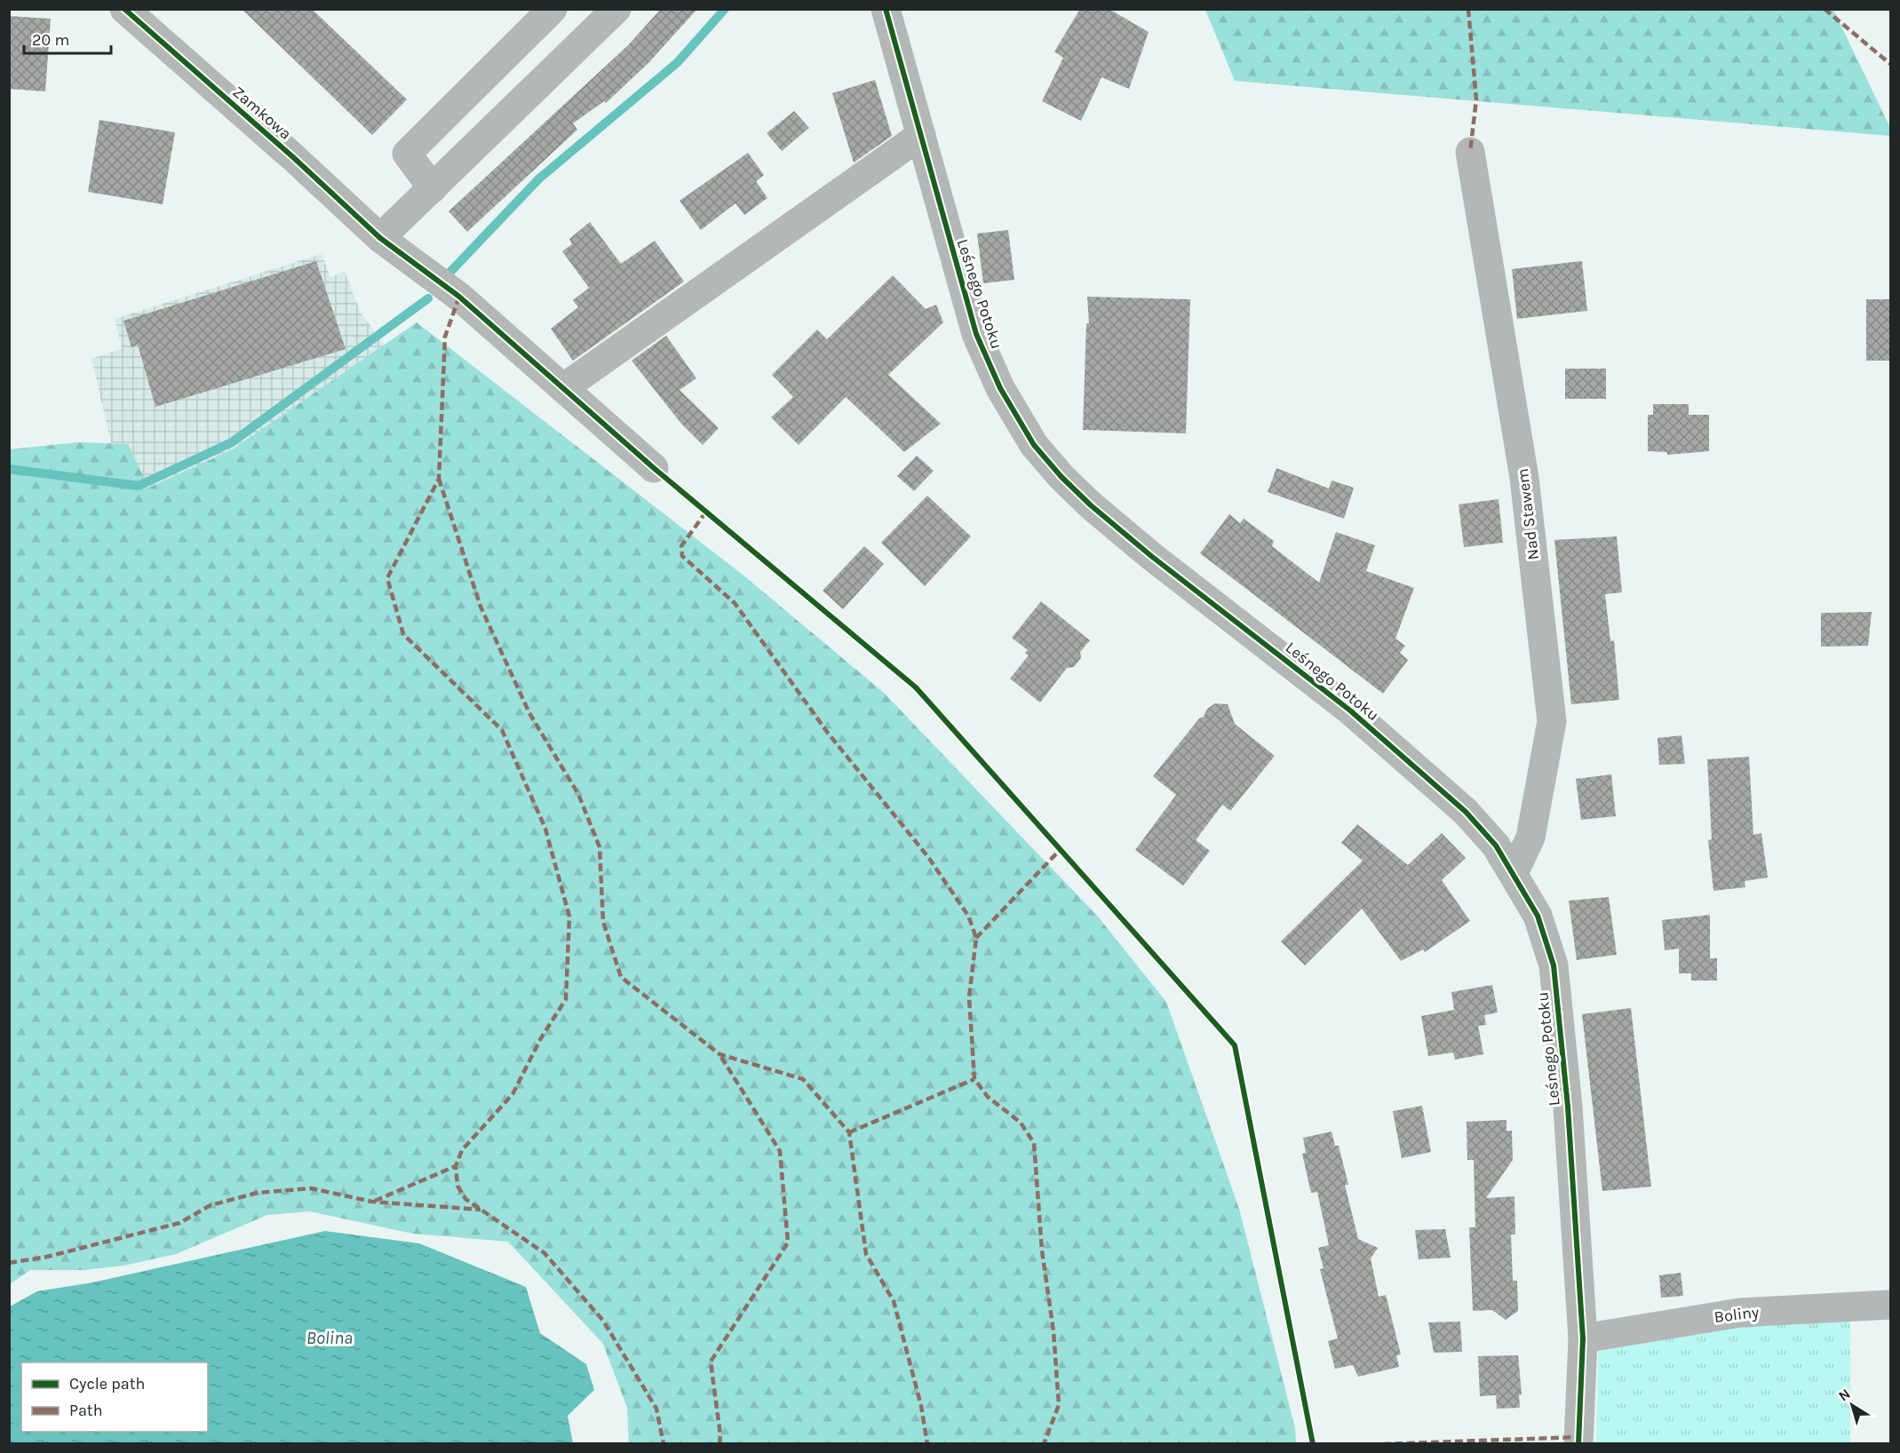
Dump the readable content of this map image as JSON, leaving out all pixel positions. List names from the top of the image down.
{
  "streets": {
    "street": [
      "Zamkowa",
      "Leśnego Potoku",
      "Nad Stawem",
      "Boliny"
    ]
  },
  "crossings": [
    ["Leśnego Potoku", "Nad Stawem"],
    ["Leśnego Potoku", "Boliny"]
  ],
  "water": ["Bolina"],
  "legend": ["Cycle path", "Path"],
  "scale_bar": "20 m",
  "north": "top left"
}
